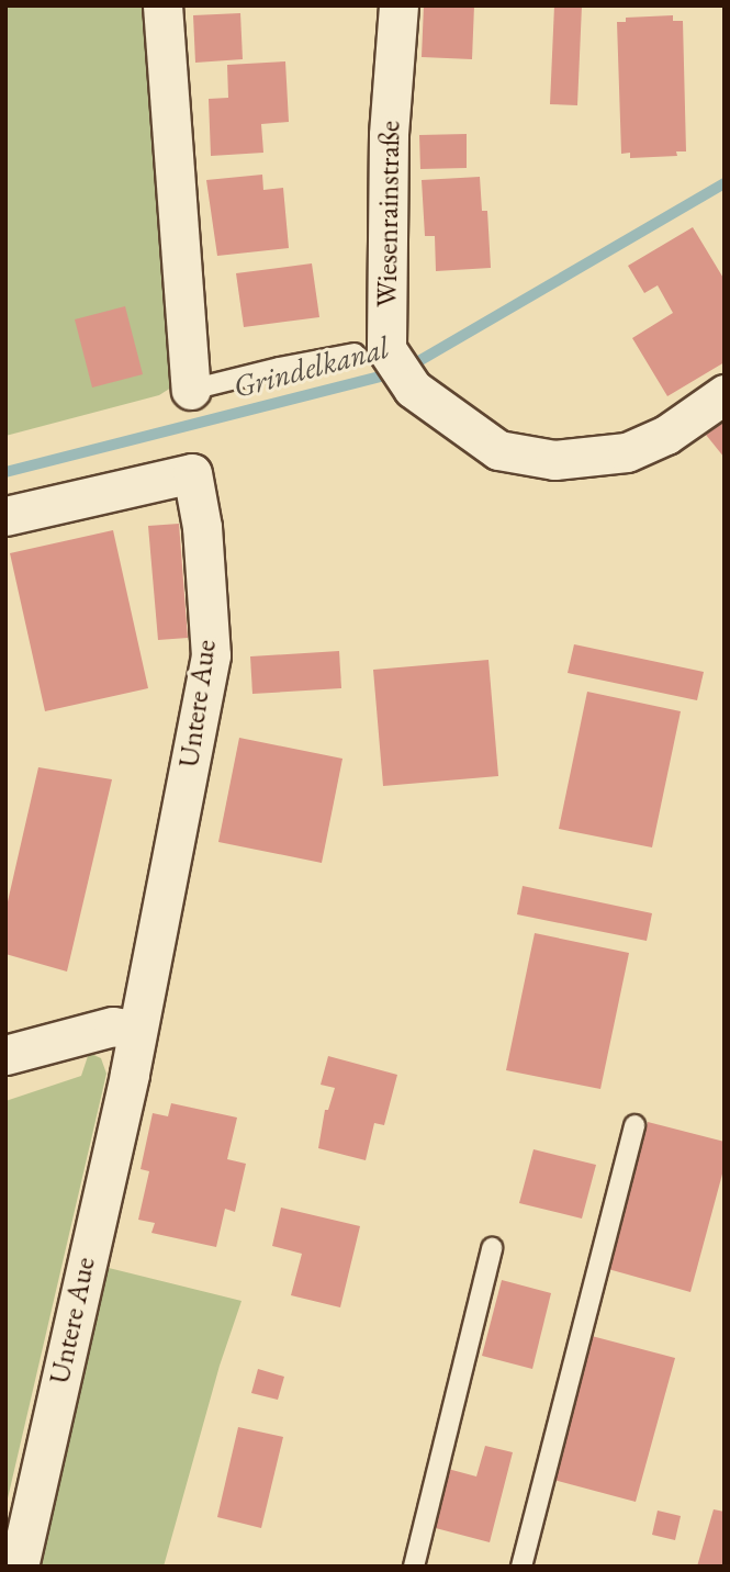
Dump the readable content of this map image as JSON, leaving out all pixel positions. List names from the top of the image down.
{
  "streets": {
    "street": ["Wiesenrainstraße", "Untere Aue"]
  },
  "water": ["Grindelkanal"]
}
